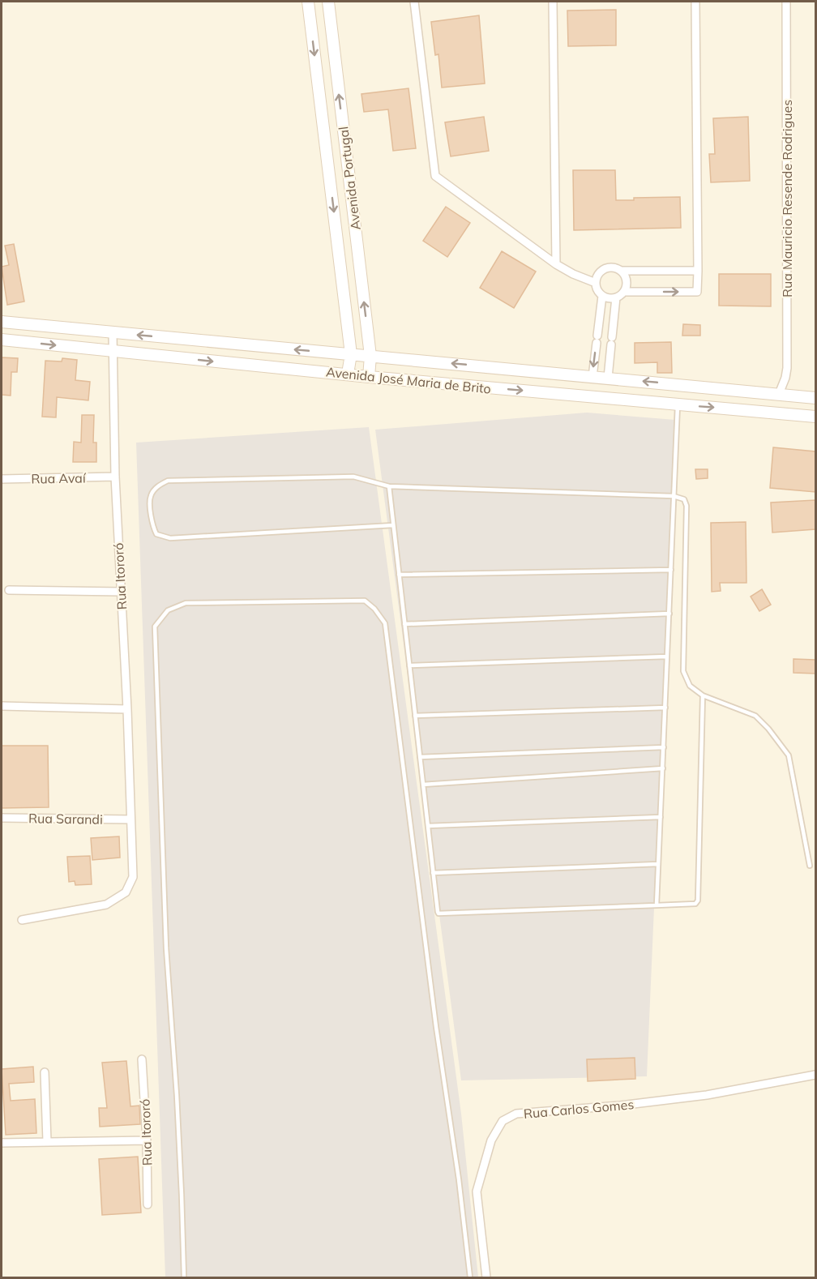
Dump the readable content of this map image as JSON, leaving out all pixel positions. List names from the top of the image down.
{
  "streets": {
    "main road": ["Avenida Portugal", "Avenida José Maria de Brito"],
    "street": [
      "Rua Mauricio Resende Rodrigues",
      "Rua Avaí",
      "Rua Itororó",
      "Rua Sarandi",
      "Rua Carlos Gomes"
    ]
  },
  "crossings": [
    ["Avenida Portugal", "Avenida José Maria de Brito"],
    ["Rua Mauricio Resende Rodrigues", "Avenida José Maria de Brito"],
    ["Avenida José Maria de Brito", "Rua Itororó"],
    ["Rua Avaí", "Rua Itororó"],
    ["Rua Itororó", "Rua Sarandi"]
  ]
}
